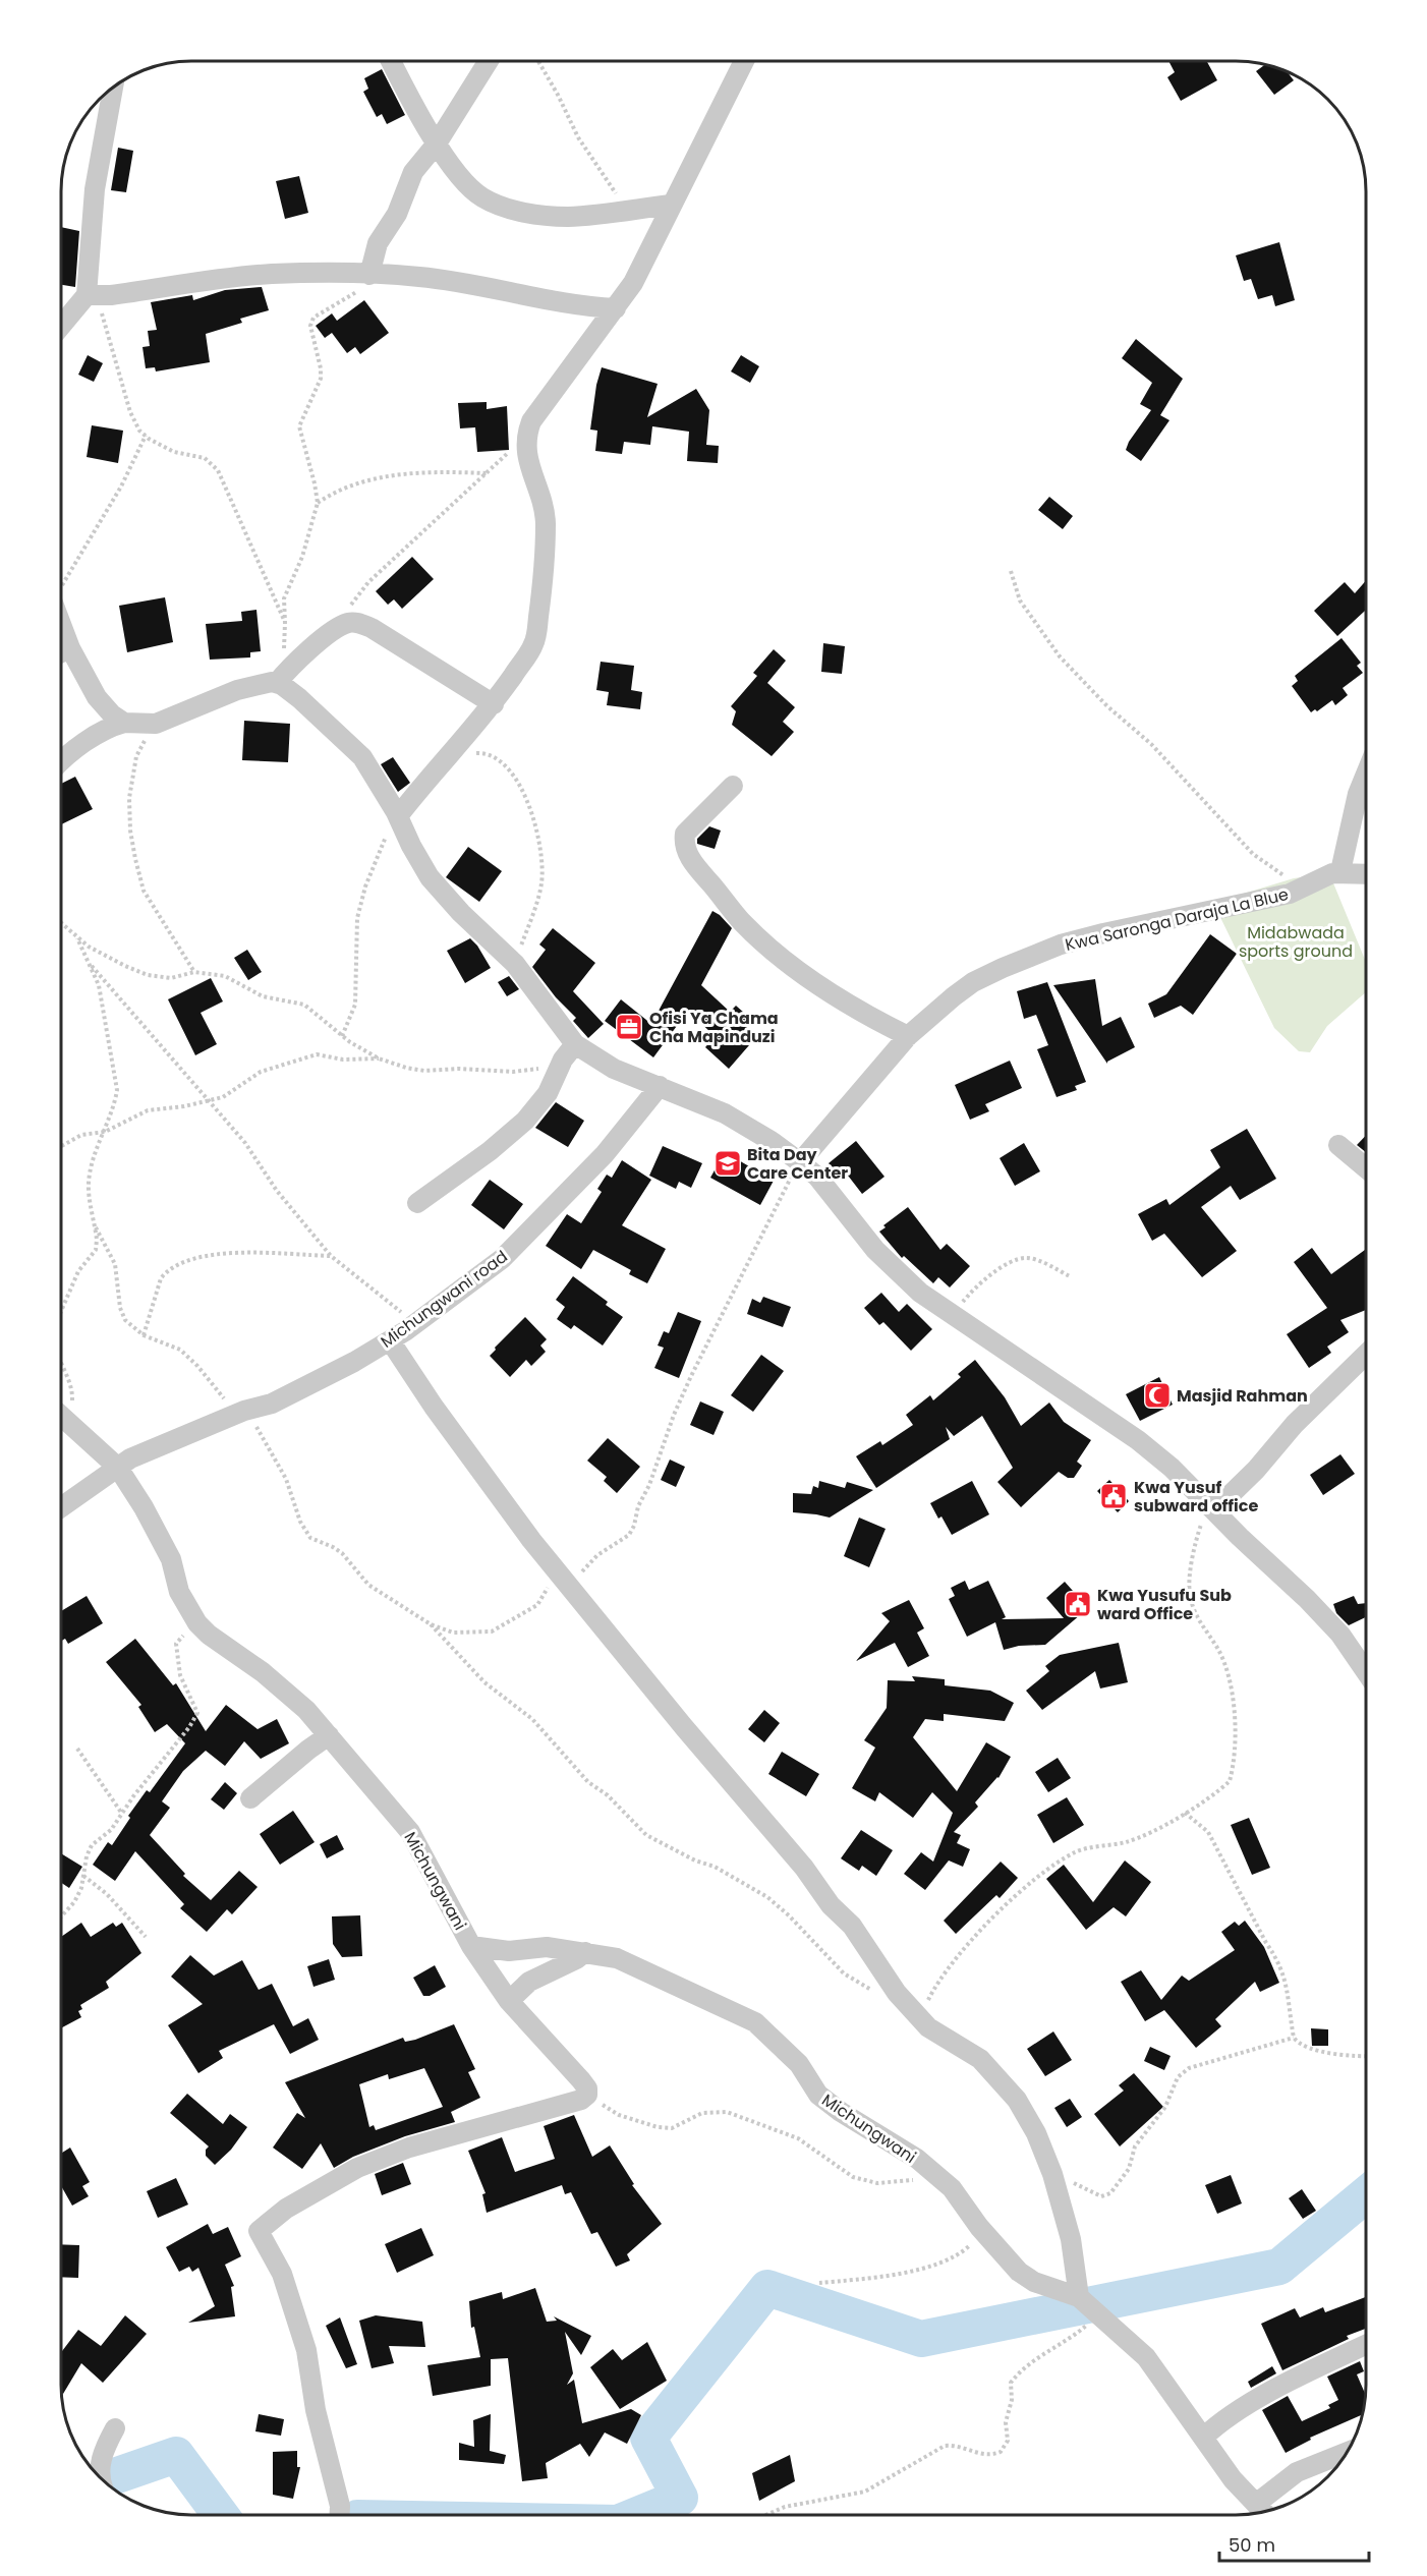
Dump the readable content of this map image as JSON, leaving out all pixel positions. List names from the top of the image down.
{
  "streets": {
    "street": ["Kwa Saronga Daraja La Blue", "Michungwani road", "Michungwani"]
  },
  "crossings": [
    ["Michungwani road", "Michungwani"]
  ],
  "parks": ["Midabwada sports ground"],
  "places": {
    "office": ["Ofisi Ya Chama Cha Mapinduzi"],
    "school or university": ["Bita Day Care Center"],
    "mosque": ["Masjid Rahman"],
    "public building": ["Kwa Yusuf subward office", "Kwa Yusufu Sub ward Office"]
  },
  "scale_bar": "50 m"
}
